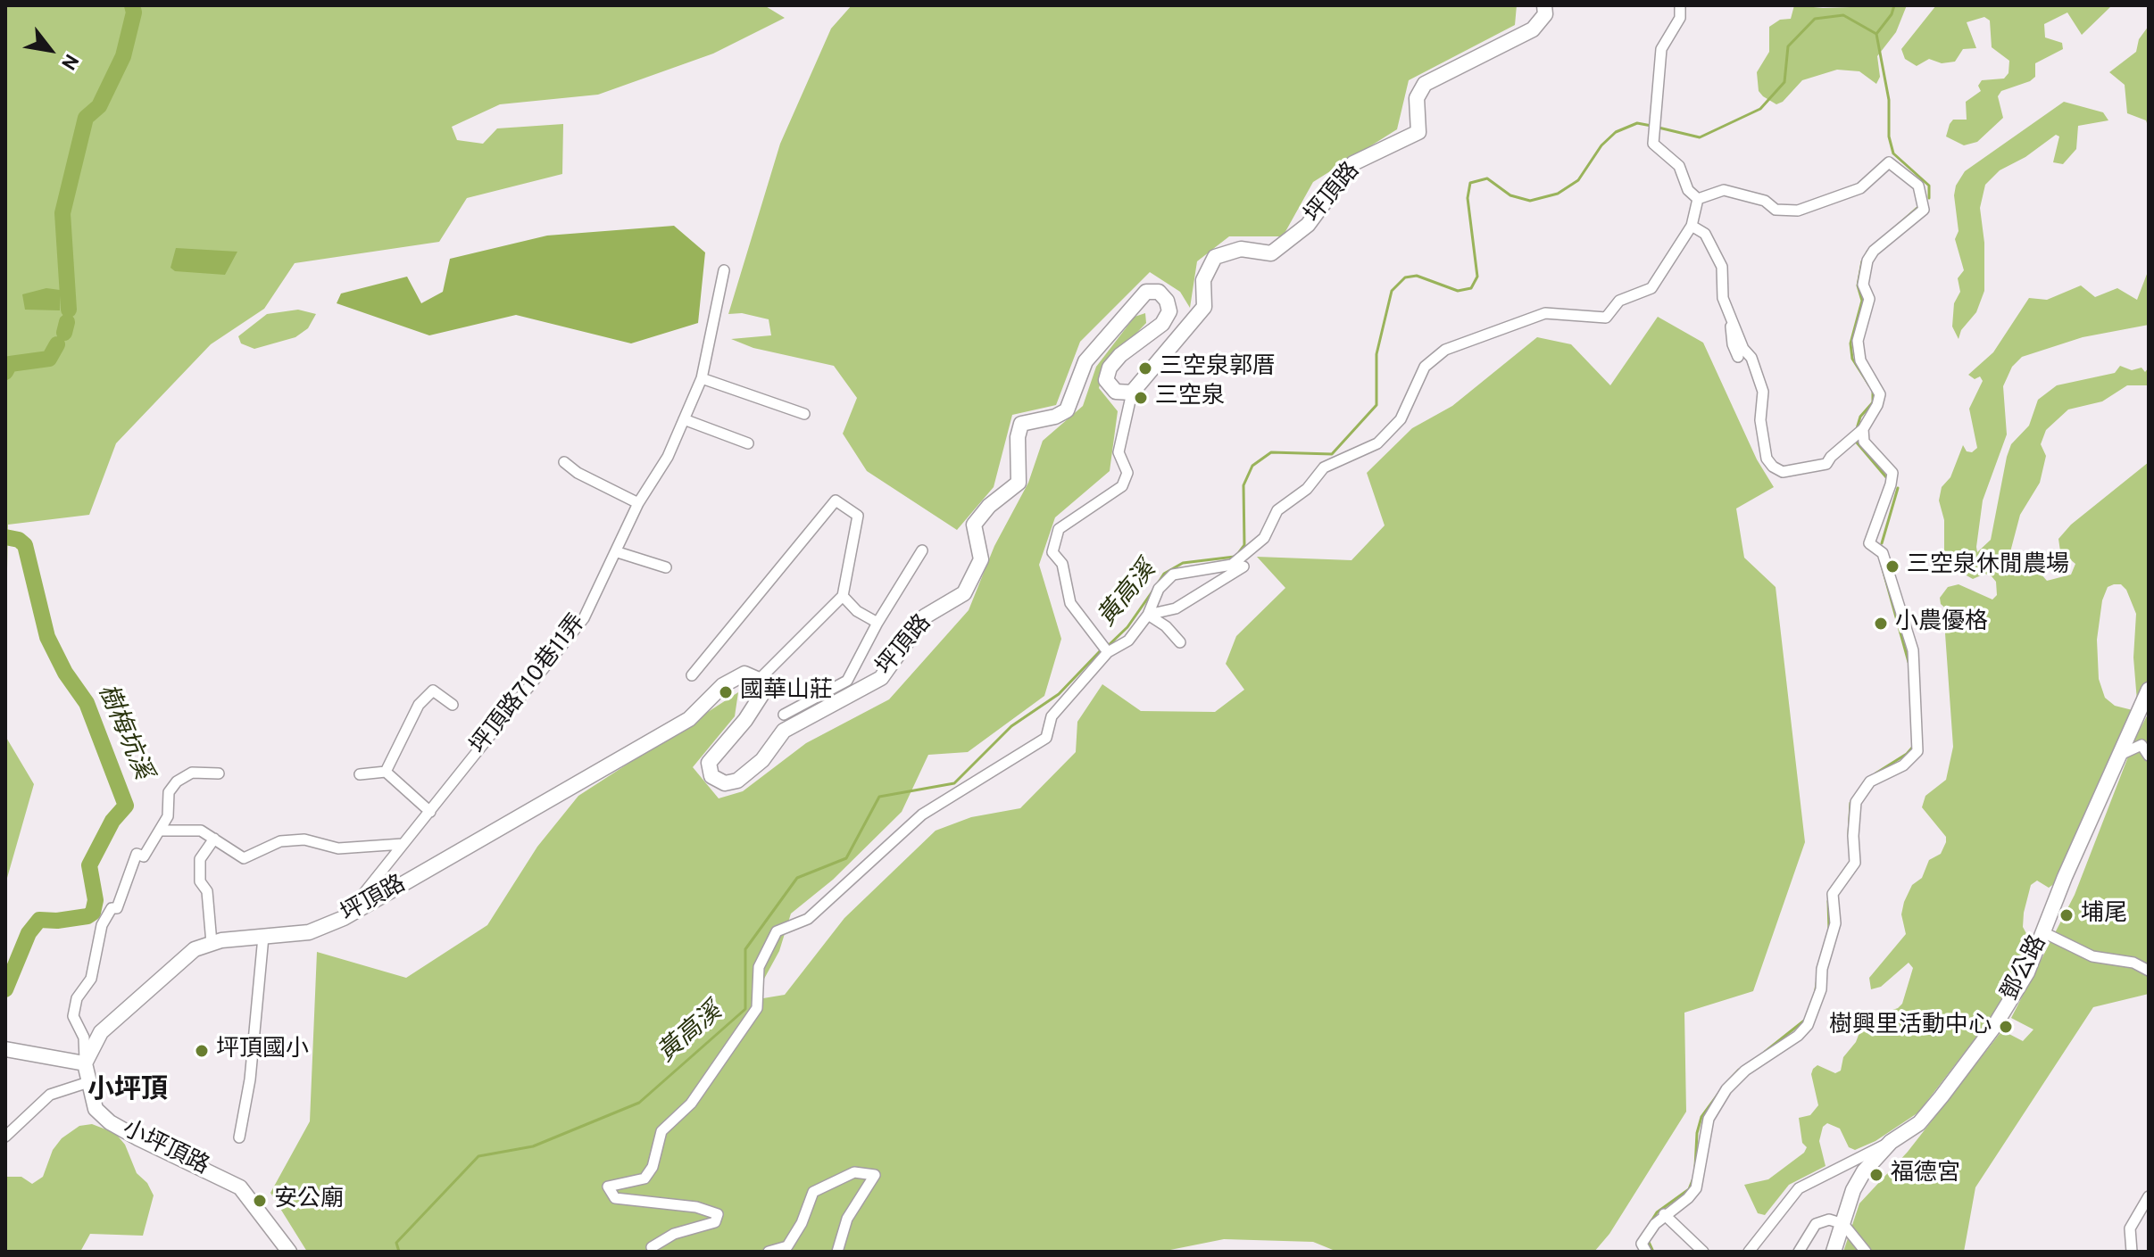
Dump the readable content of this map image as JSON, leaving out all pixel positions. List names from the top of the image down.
{
  "streets": {
    "street": [
      "坪頂路",
      "坪頂路710巷11弄",
      "鄧公路",
      "小坪頂路"
    ]
  },
  "crossings": [
    ["坪頂路", "坪頂路710巷11弄"],
    ["坪頂路", "小坪頂路"]
  ],
  "districts": ["小坪頂"],
  "water": ["黃高溪", "樹梅坑溪"],
  "places": [
    "三空泉郭厝",
    "三空泉",
    "三空泉休閒農場",
    "小農優格",
    "國華山莊",
    "埔尾",
    "樹興里活動中心",
    "坪頂國小",
    "福德宮",
    "安公廟"
  ],
  "north": "bottom right"
}
